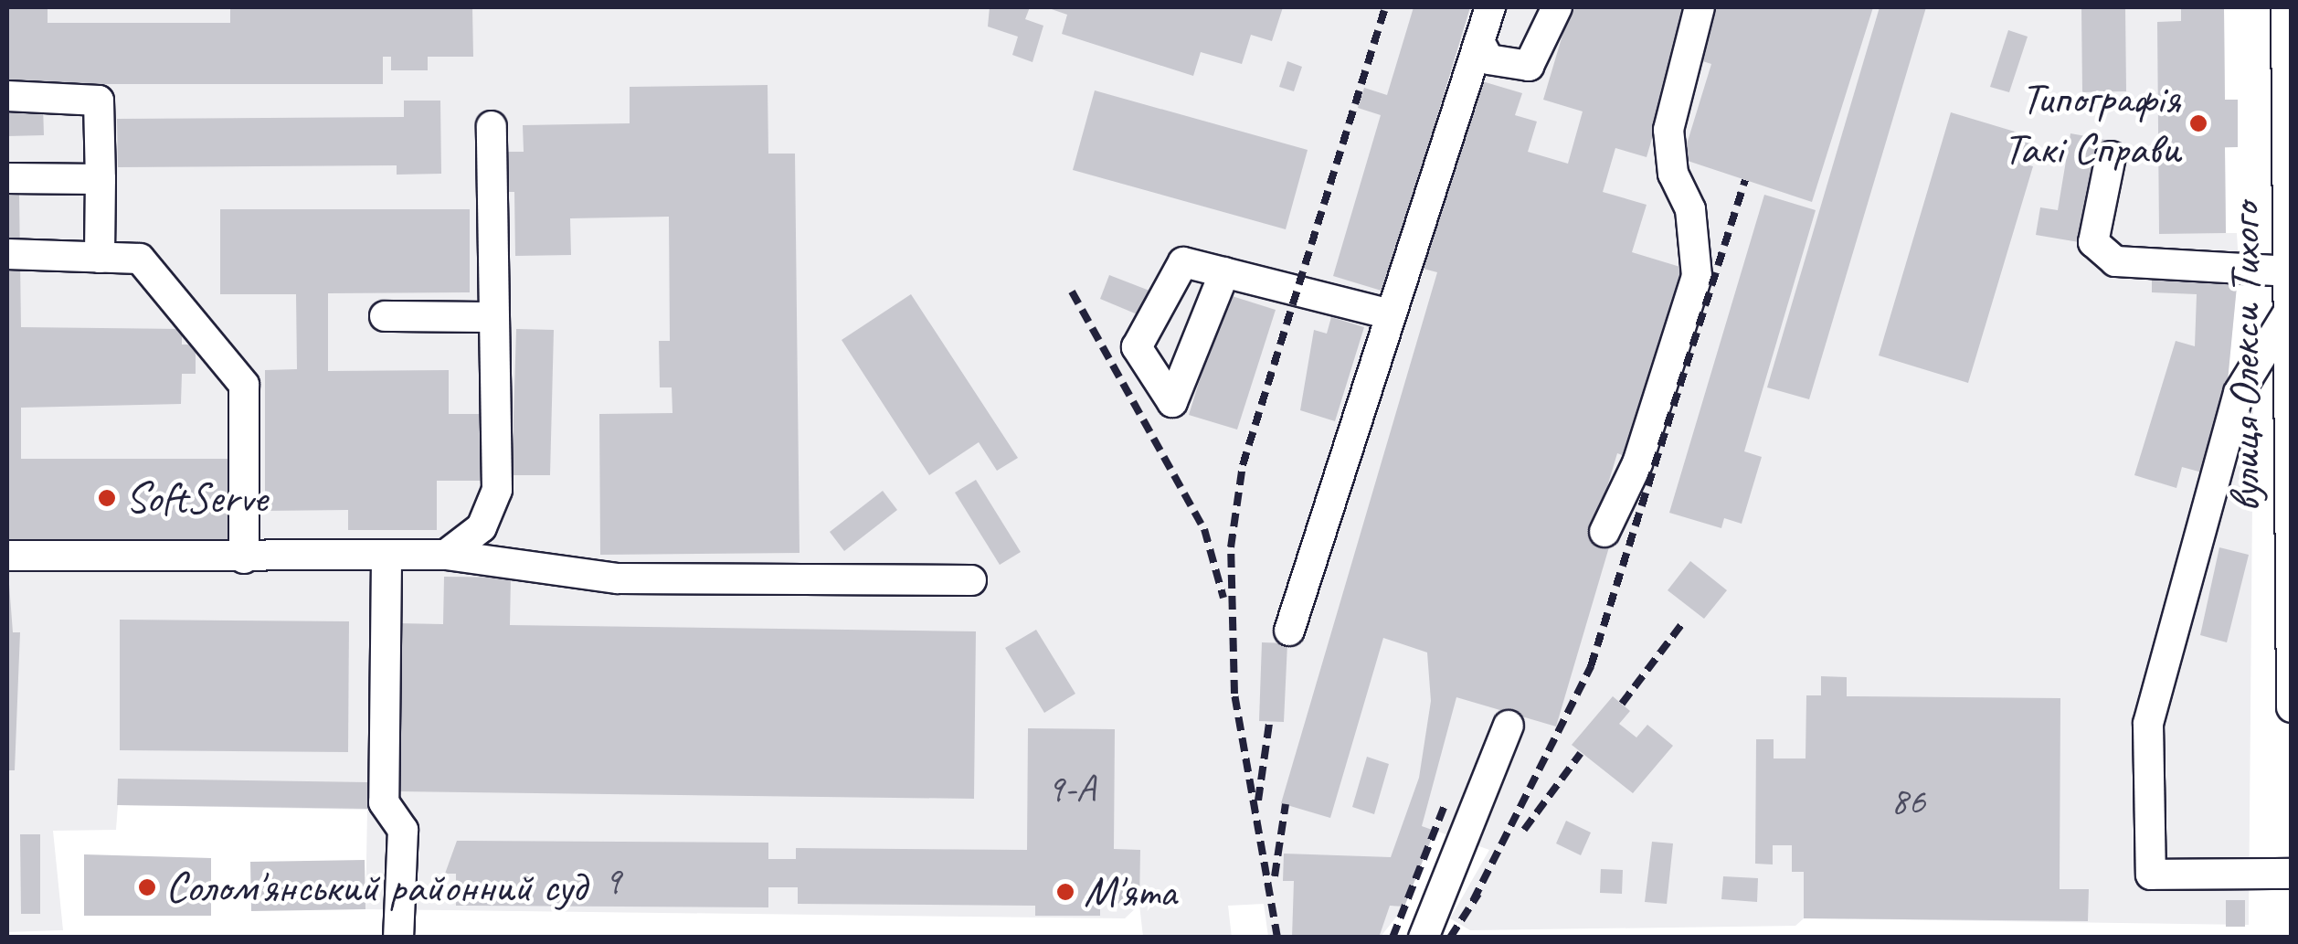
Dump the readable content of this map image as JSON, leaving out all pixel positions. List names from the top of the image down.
{
  "streets": {
    "street": ["вулиця Олекси Тихого"]
  },
  "places": [
    "Типографія Такі Справи",
    "SoftServe",
    "Солом'янський районний суд",
    "М'ята"
  ],
  "house_numbers": ["9-А", "86", "9"]
}
